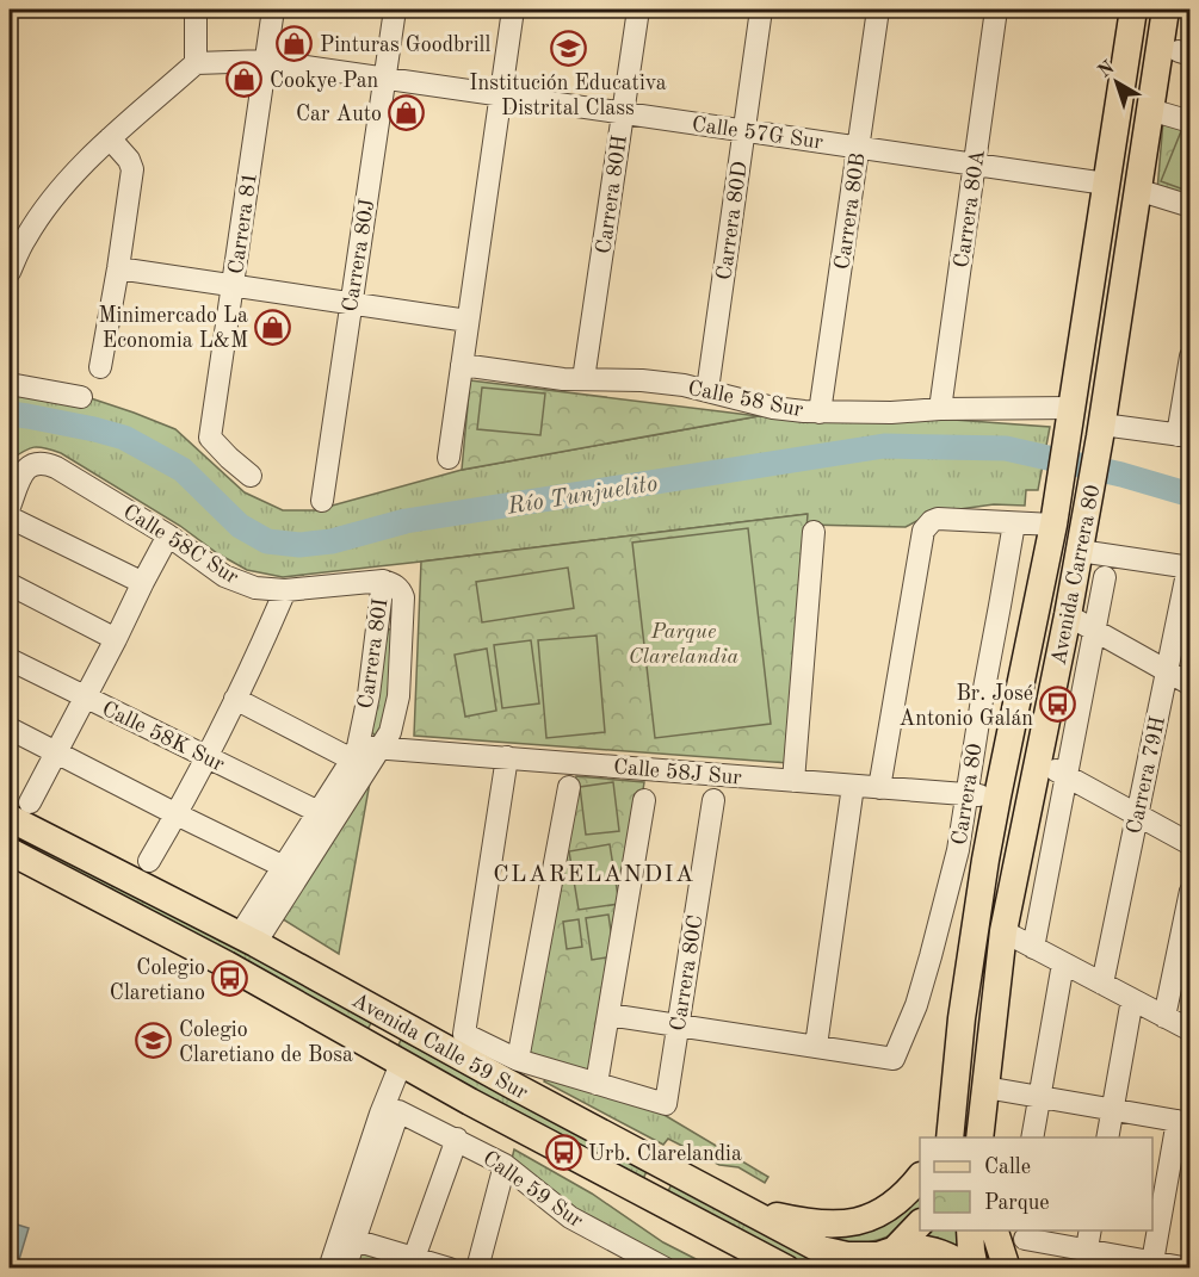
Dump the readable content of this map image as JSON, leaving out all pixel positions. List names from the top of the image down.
{
  "streets": {
    "main road": ["Avenida Carrera 80", "Avenida Calle 59 Sur"],
    "street": [
      "Calle 57G Sur",
      "Carrera 80H",
      "Carrera 80A",
      "Carrera 80B",
      "Carrera 80D",
      "Carrera 81",
      "Carrera 80J",
      "Calle 58 Sur",
      "Calle 58C Sur",
      "Carrera 80I",
      "Calle 58K Sur",
      "Calle 58J Sur",
      "Carrera 79H",
      "Carrera 80",
      "Carrera 80C",
      "Calle 59 Sur"
    ]
  },
  "crossings": [
    ["Calle 57G Sur", "Carrera 80H"],
    ["Calle 57G Sur", "Carrera 80A"],
    ["Calle 57G Sur", "Carrera 80B"],
    ["Calle 57G Sur", "Carrera 80D"],
    ["Calle 57G Sur", "Carrera 81"],
    ["Calle 57G Sur", "Carrera 80J"],
    ["Calle 57G Sur", "Avenida Carrera 80"],
    ["Carrera 80H", "Calle 58 Sur"],
    ["Carrera 80A", "Calle 58 Sur"],
    ["Carrera 80B", "Calle 58 Sur"],
    ["Carrera 80D", "Calle 58 Sur"],
    ["Calle 58 Sur", "Avenida Carrera 80"],
    ["Calle 58C Sur", "Carrera 80I"],
    ["Avenida Carrera 80", "Calle 58J Sur"],
    ["Carrera 80I", "Calle 58K Sur"],
    ["Carrera 80I", "Calle 58J Sur"],
    ["Carrera 80I", "Avenida Calle 59 Sur"],
    ["Calle 58J Sur", "Carrera 80"]
  ],
  "districts": ["CLARELANDIA"],
  "water": ["Río Tunjuelito"],
  "parks": ["Parque Clarelandia"],
  "places": {
    "shop": [
      "Pinturas Goodbrill",
      "Cookye Pan",
      "Car Auto",
      "Minimercado La Economia L&M"
    ],
    "school or university": ["Institución Educativa Distrital Class", "Colegio Claretiano de Bosa"],
    "bus stop": ["Br. José Antonio Galán", "Colegio Claretiano", "Urb. Clarelandia"]
  },
  "legend": ["Calle", "Parque"],
  "north": "top left"
}
